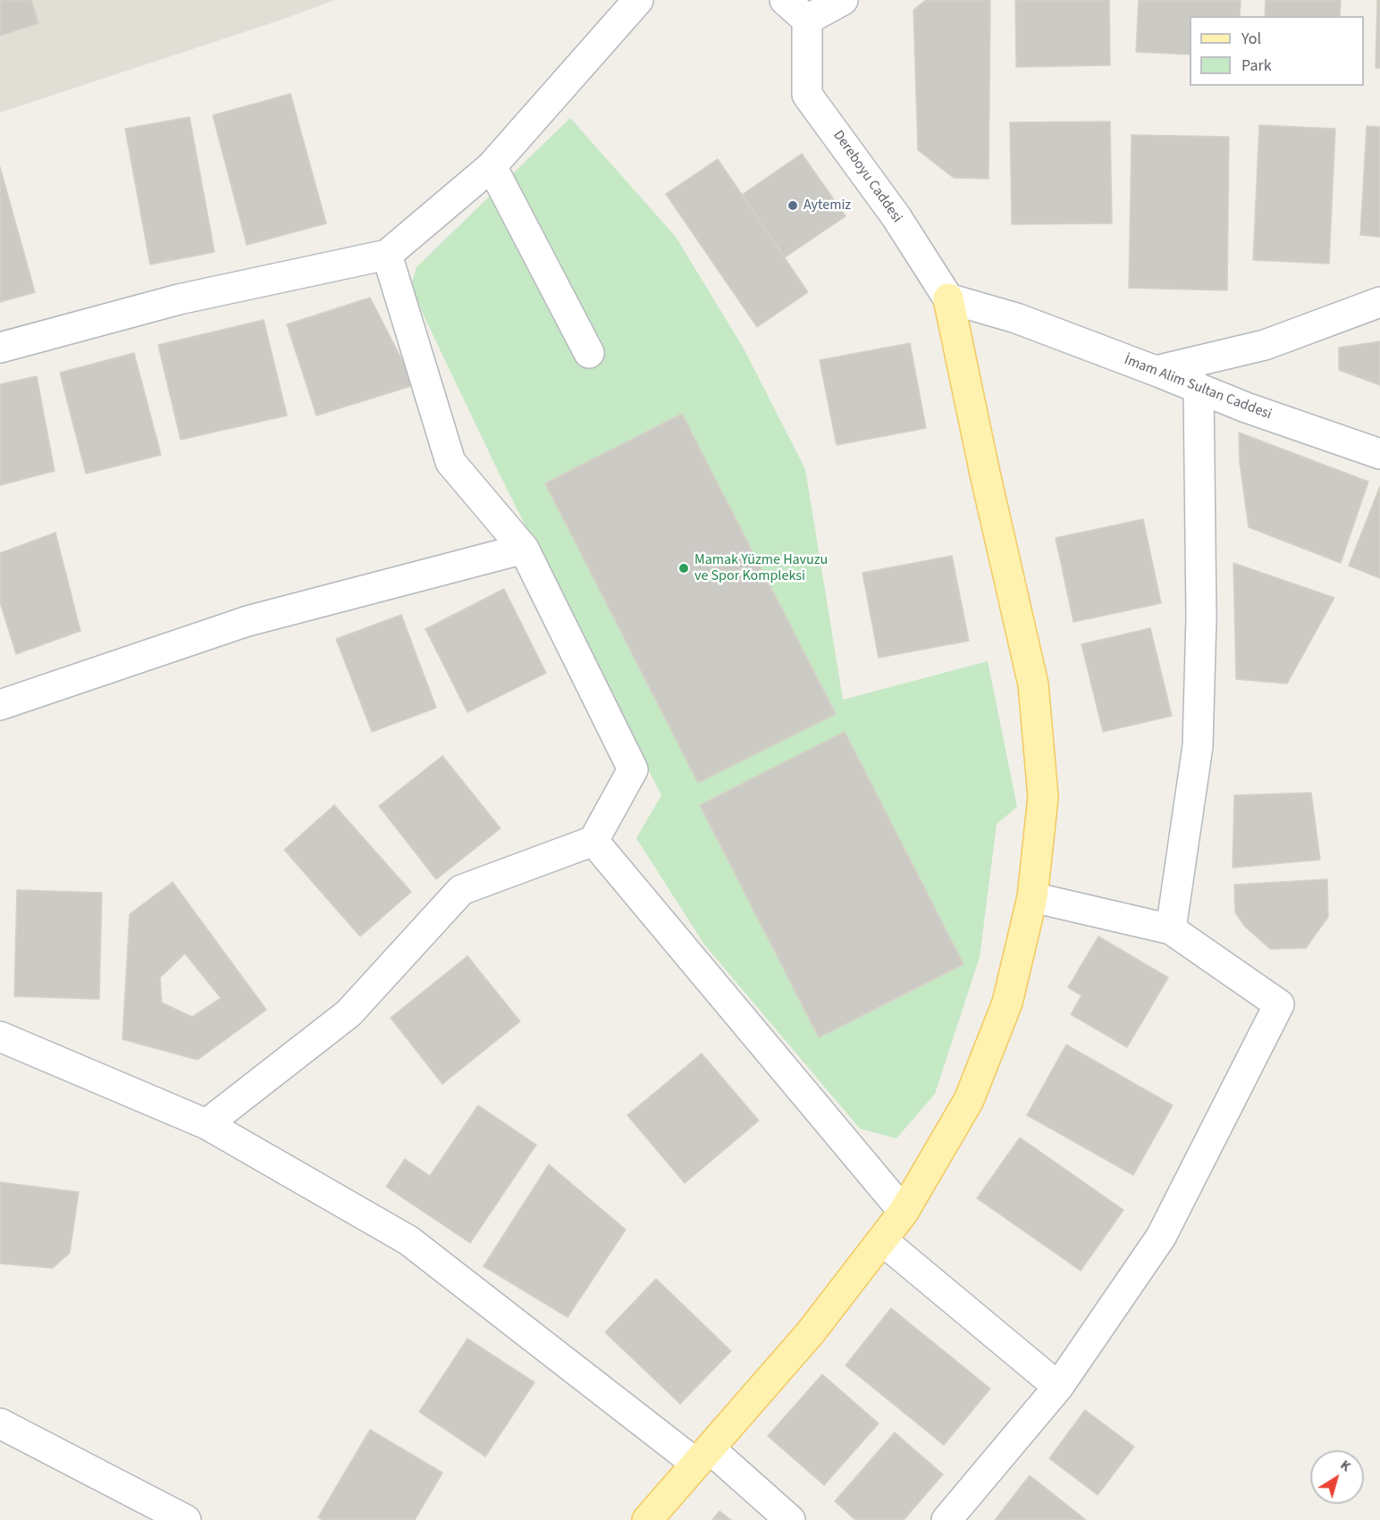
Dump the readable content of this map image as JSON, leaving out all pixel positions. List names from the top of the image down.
{
  "streets": {
    "street": ["Dereboyu Caddesi", "İmam Alim Sultan Caddesi"]
  },
  "crossings": [
    ["Dereboyu Caddesi", "İmam Alim Sultan Caddesi"]
  ],
  "places": ["Aytemiz", "Mamak Yüzme Havuzu ve Spor Kompleksi"],
  "legend": ["Yol", "Park"],
  "north": "top right"
}
